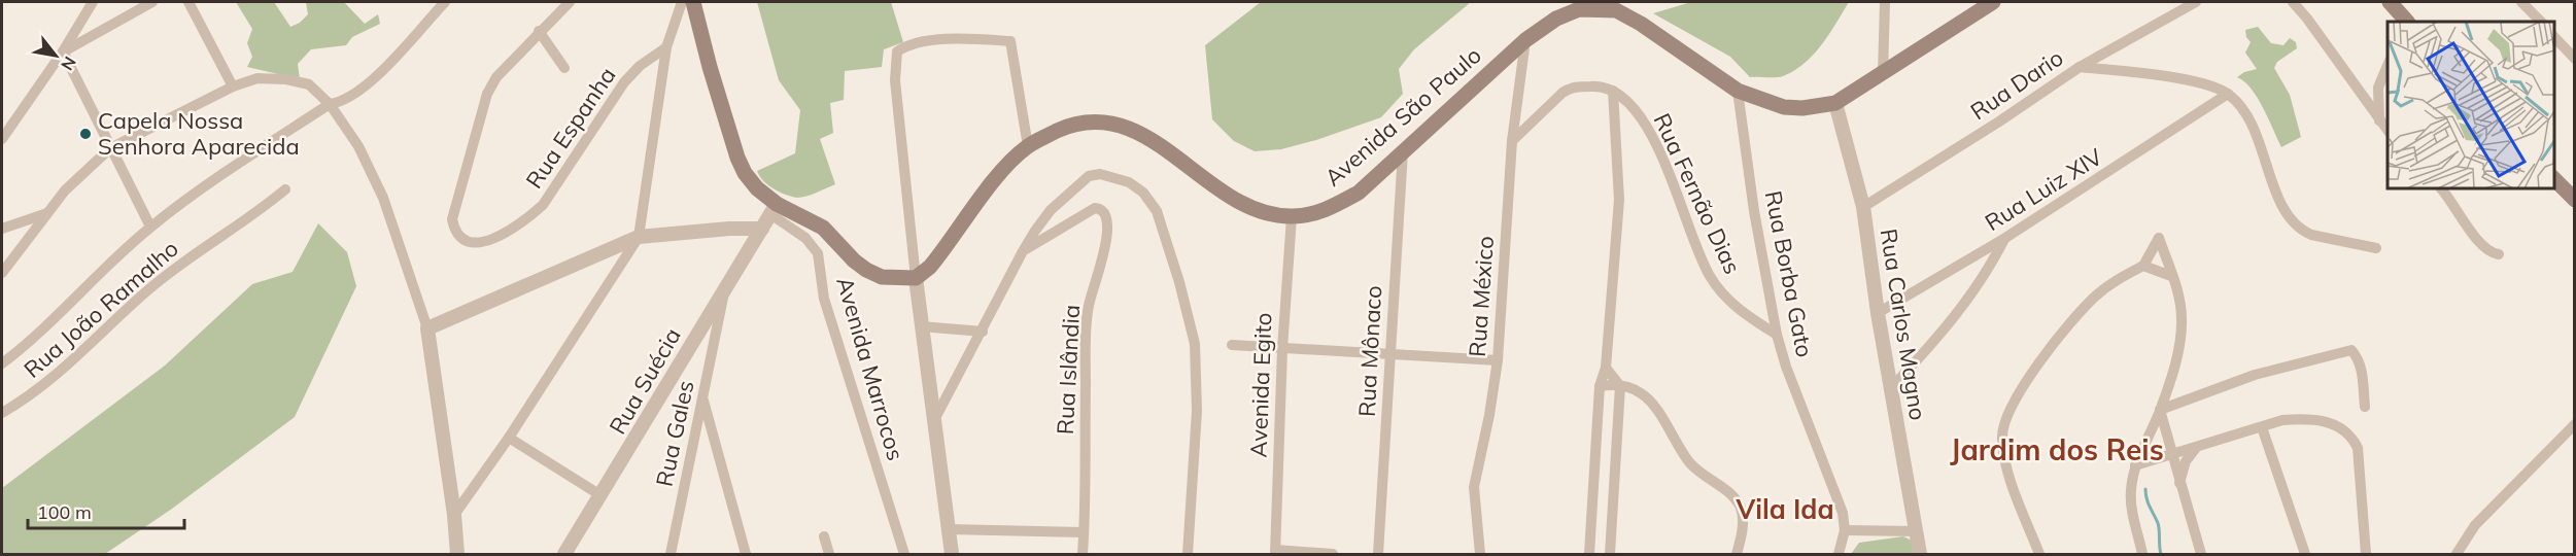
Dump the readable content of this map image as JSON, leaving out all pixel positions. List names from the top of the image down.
{
  "streets": {
    "main road": ["Avenida São Paulo"],
    "street": [
      "Rua Dario",
      "Rua Espanha",
      "Rua Luiz XIV",
      "Rua Fernão Dias",
      "Rua Borba Gato",
      "Rua México",
      "Rua João Ramalho",
      "Rua Carlos Magno",
      "Rua Mônaco",
      "Avenida Marrocos",
      "Rua Islândia",
      "Rua Suécia",
      "Avenida Egito",
      "Rua Gales"
    ]
  },
  "crossings": [
    ["Rua Dario", "Rua Carlos Magno"],
    ["Avenida São Paulo", "Rua Borba Gato"],
    ["Avenida São Paulo", "Rua México"],
    ["Avenida São Paulo", "Rua Carlos Magno"],
    ["Avenida São Paulo", "Rua Mônaco"],
    ["Avenida São Paulo", "Avenida Egito"],
    ["Rua Luiz XIV", "Rua Carlos Magno"],
    ["Rua Fernão Dias", "Rua Borba Gato"],
    ["Avenida Marrocos", "Rua Suécia"],
    ["Rua Suécia", "Rua Gales"]
  ],
  "districts": ["Jardim dos Reis", "Vila Ida"],
  "places": ["Capela Nossa Senhora Aparecida"],
  "scale_bar": "100 m",
  "north": "bottom right"
}
